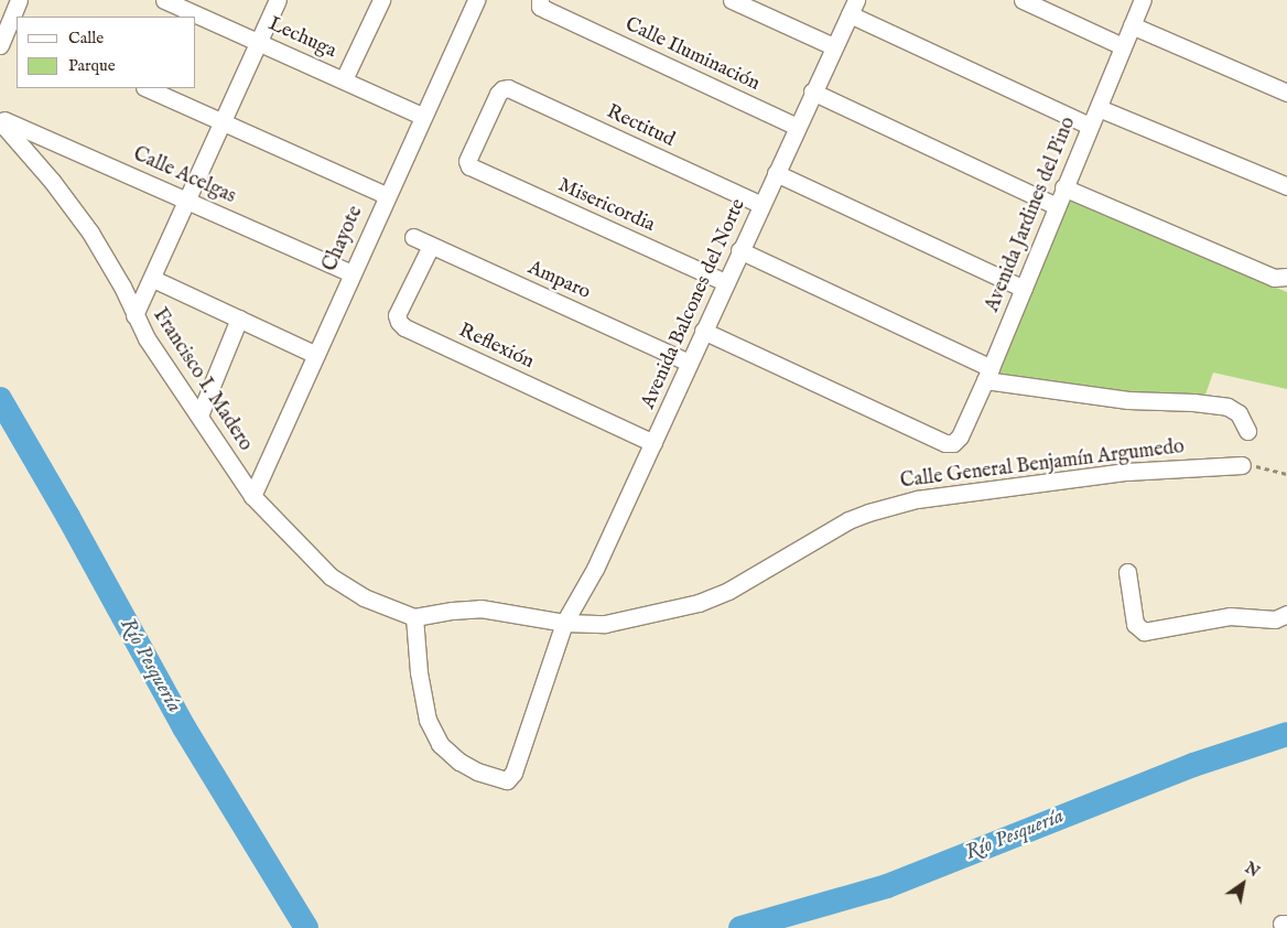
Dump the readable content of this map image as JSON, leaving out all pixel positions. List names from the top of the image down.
{
  "streets": {
    "street": [
      "Lechuga",
      "Calle Iluminación",
      "Rectitud",
      "Calle Acelgas",
      "Misericordia",
      "Avenida Jardines del Pino",
      "Chayote",
      "Amparo",
      "Avenida Balcones del Norte",
      "Reflexión",
      "Francisco I. Madero",
      "Calle General Benjamín Argumedo"
    ]
  },
  "crossings": [
    ["Lechuga", "Chayote"],
    ["Calle Iluminación", "Avenida Balcones del Norte"],
    ["Rectitud", "Misericordia"],
    ["Rectitud", "Avenida Balcones del Norte"],
    ["Calle Acelgas", "Chayote"],
    ["Calle Acelgas", "Francisco I. Madero"],
    ["Misericordia", "Avenida Balcones del Norte"],
    ["Avenida Jardines del Pino", "Avenida Balcones del Norte"],
    ["Chayote", "Francisco I. Madero"],
    ["Amparo", "Avenida Balcones del Norte"],
    ["Amparo", "Reflexión"],
    ["Avenida Balcones del Norte", "Reflexión"],
    ["Avenida Balcones del Norte", "Francisco I. Madero"],
    ["Avenida Balcones del Norte", "Calle General Benjamín Argumedo"],
    ["Francisco I. Madero", "Calle General Benjamín Argumedo"]
  ],
  "water": ["Río Pesquería"],
  "legend": ["Calle", "Parque"],
  "north": "top right"
}
